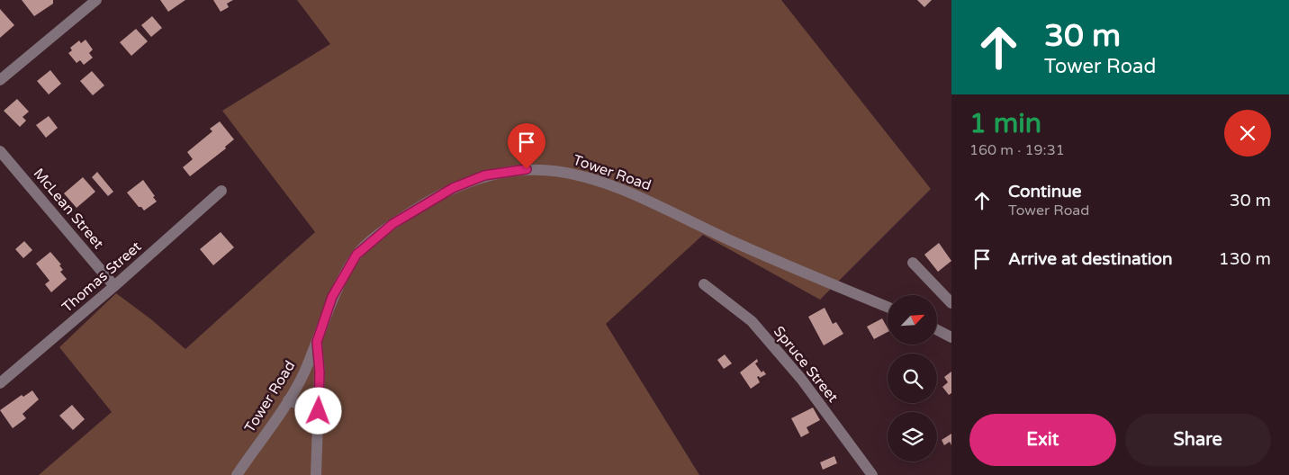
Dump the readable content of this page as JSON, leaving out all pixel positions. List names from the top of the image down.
{
  "streets": {
    "street": [
      "Tower Road",
      "McLean Street",
      "Thomas Street",
      "Spruce Street"
    ]
  },
  "crossings": [
    ["McLean Street", "Thomas Street"]
  ],
  "north": "top right",
  "page": {
    "turn": ["30 m", "Tower Road"],
    "heading": ["1 min", "160 m · 19:31"],
    "list": [
      {
        "name": "Continue",
        "note": "Tower Road",
        "value": "30 m"
      },
      {
        "name": "Arrive at destination",
        "value": "130 m"
      }
    ],
    "buttons": ["Exit", "Share"]
  }
}
